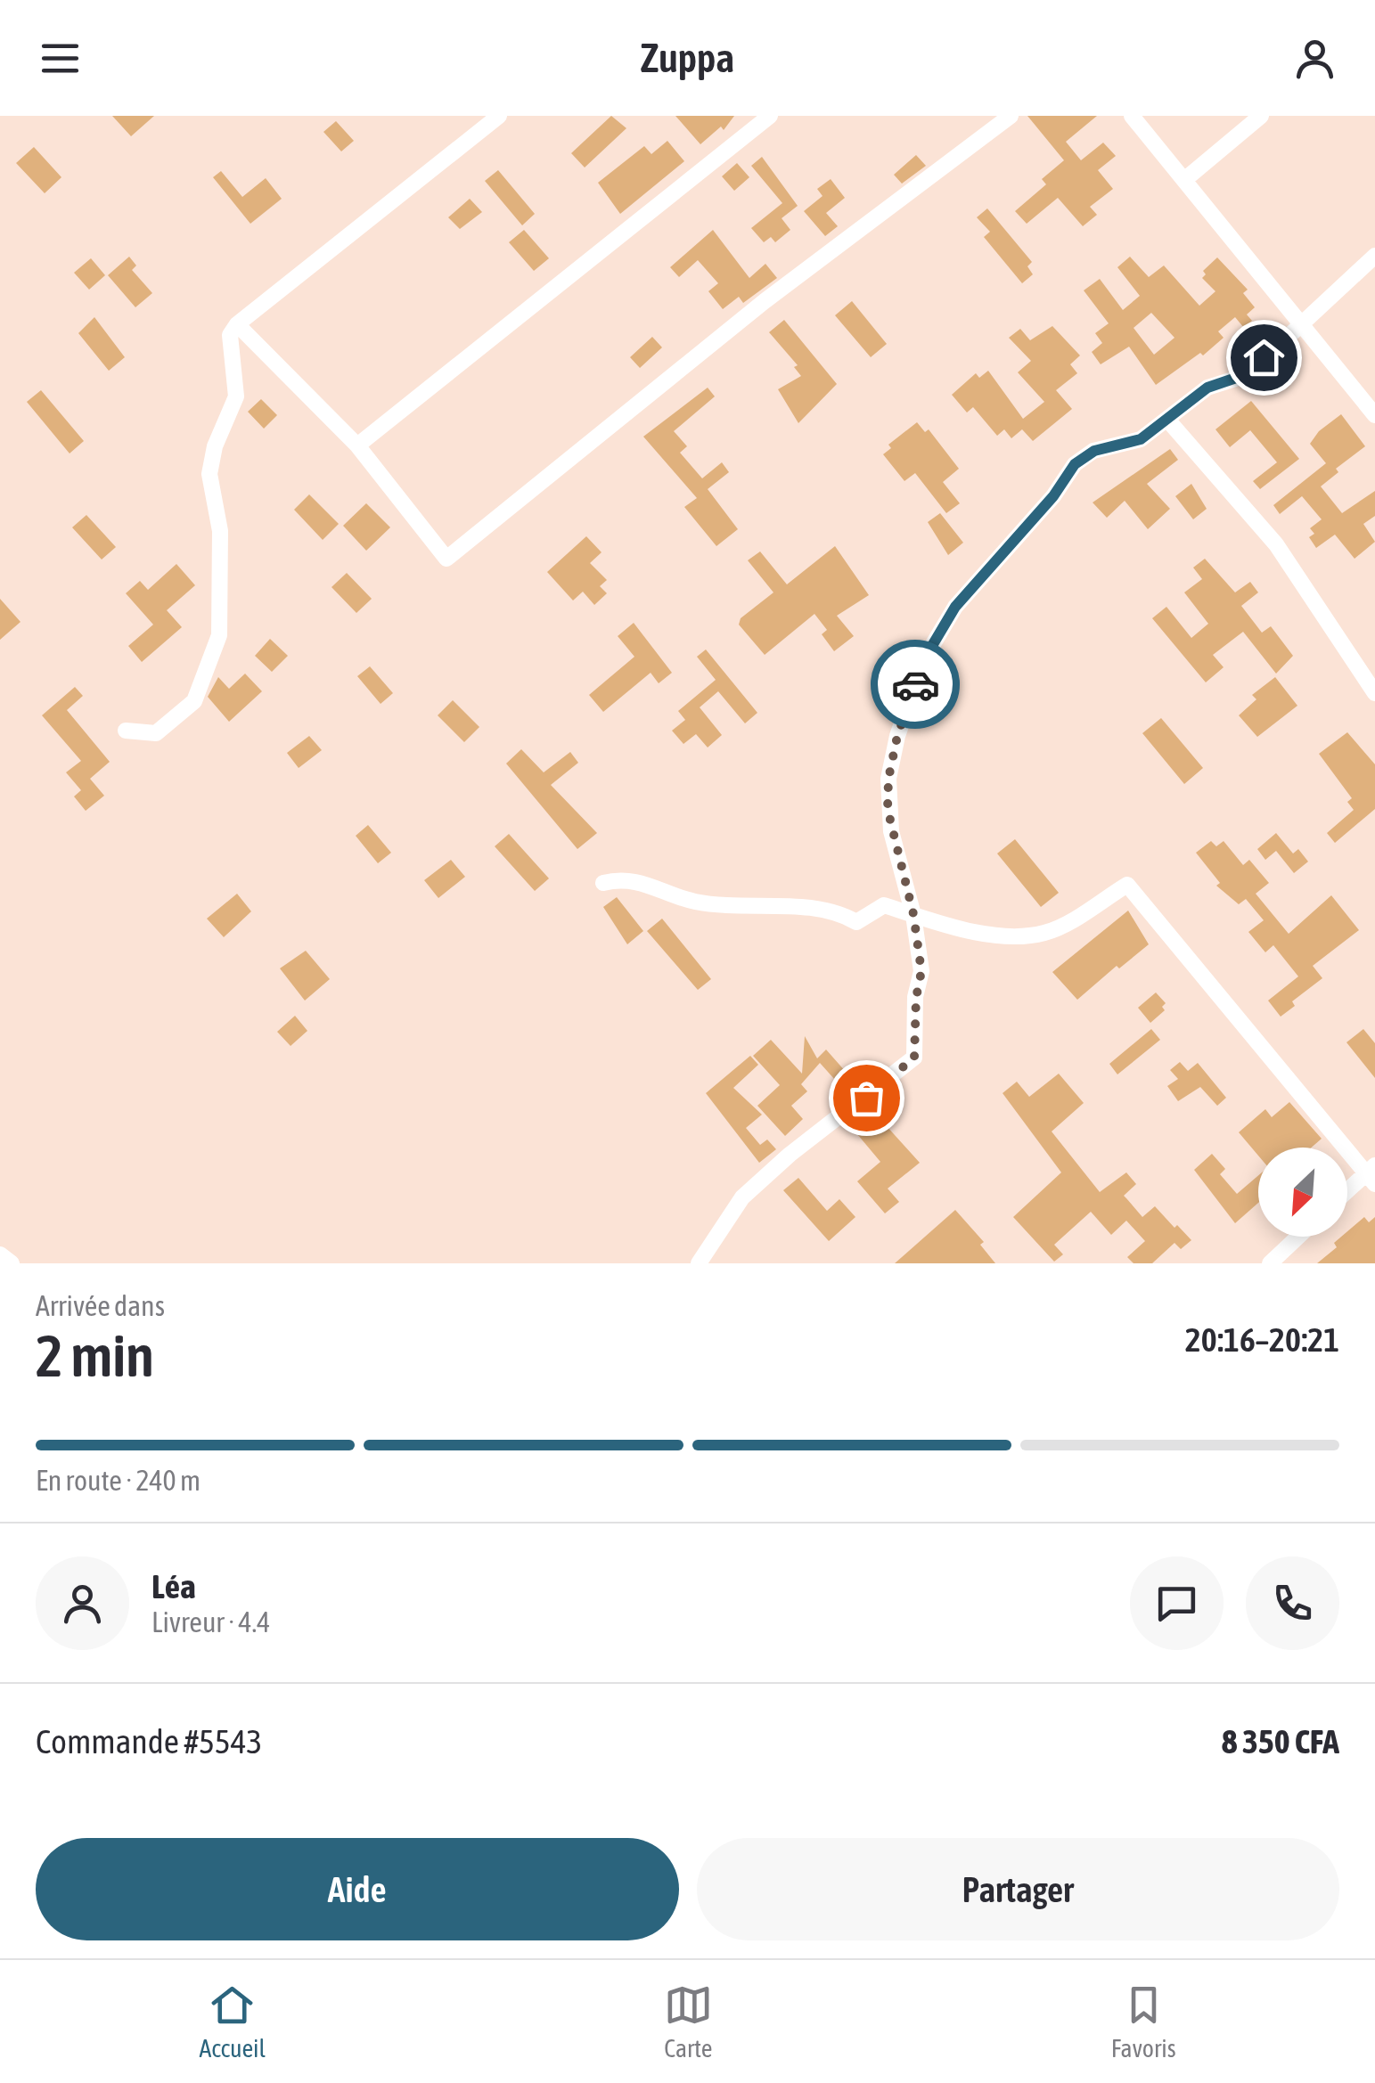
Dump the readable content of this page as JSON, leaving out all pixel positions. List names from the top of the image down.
{
  "north": "bottom left",
  "page": {
    "header": "Zuppa",
    "heading": ["2 min", "Arrivée dans", "20:16–20:21"],
    "panel": [
      "Léa",
      "Livreur · 4.4",
      "Commande #5543",
      "8 350 CFA"
    ],
    "bar": "En route · 240 m",
    "buttons": ["Aide", "Partager"],
    "tabs": ["Accueil", "Carte", "Favoris"]
  }
}
